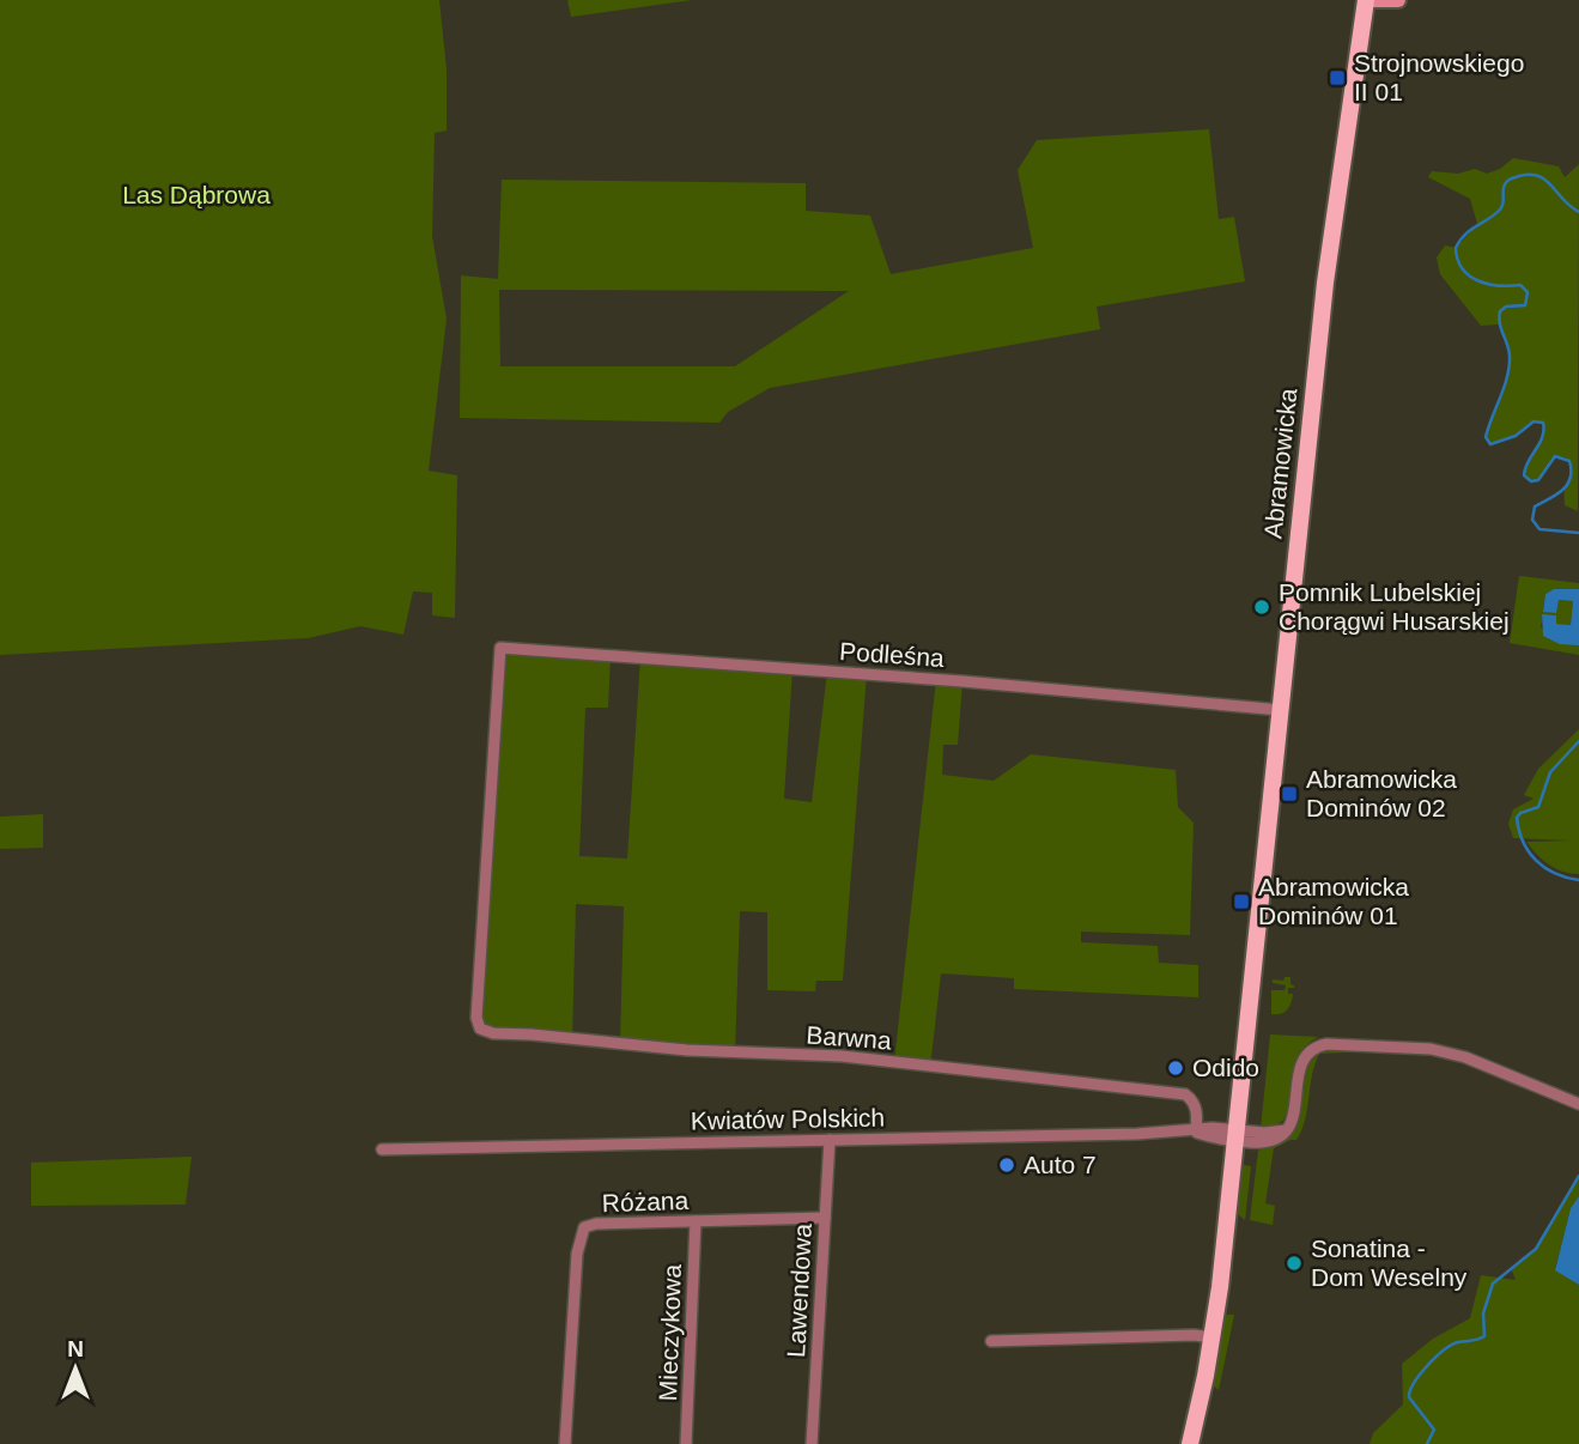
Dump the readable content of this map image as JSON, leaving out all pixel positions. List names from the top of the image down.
{
  "streets": {
    "main road": ["Abramowicka"],
    "street": [
      "Podleśna",
      "Barwna",
      "Kwiatów Polskich",
      "Różana",
      "Lawendowa",
      "Mieczykowa"
    ]
  },
  "crossings": [
    ["Abramowicka", "Podleśna"],
    ["Abramowicka", "Kwiatów Polskich"],
    ["Podleśna", "Barwna"],
    ["Barwna", "Kwiatów Polskich"],
    ["Kwiatów Polskich", "Lawendowa"],
    ["Różana", "Lawendowa"],
    ["Różana", "Mieczykowa"]
  ],
  "parks": ["Las Dąbrowa"],
  "places": {
    "transit": ["Strojnowskiego II 01", "Abramowicka Dominów 02", "Abramowicka Dominów 01"],
    "other": [
      "Pomnik Lubelskiej Chorągwi Husarskiej",
      "Odido",
      "Auto 7",
      "Sonatina - Dom Weselny"
    ]
  },
  "north": "top"
}
